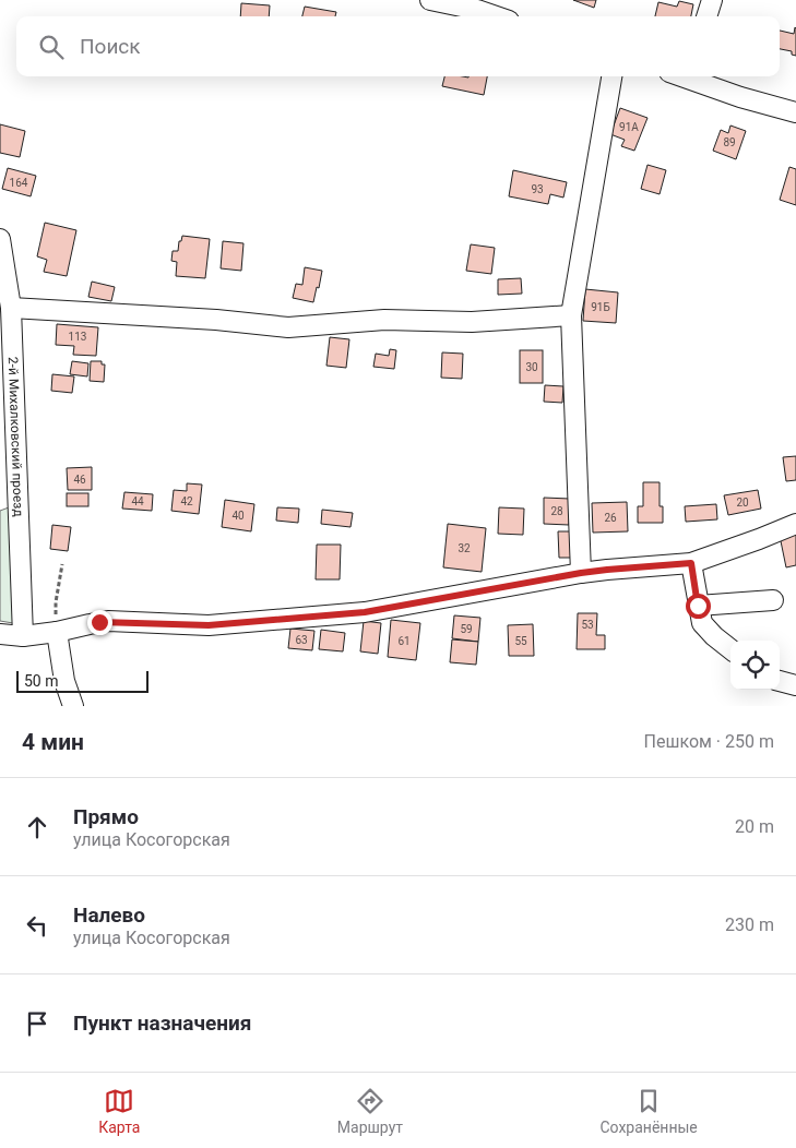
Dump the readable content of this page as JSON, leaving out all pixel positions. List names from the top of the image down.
{
  "streets": {
    "street": ["2-й Михалковский проезд"]
  },
  "house_numbers": [
    "91А",
    "89",
    "164",
    "93",
    "91Б",
    "113",
    "30",
    "46",
    "44",
    "42",
    "20",
    "28",
    "40",
    "26",
    "32",
    "53",
    "59",
    "63",
    "61",
    "55"
  ],
  "scale_bar": "50 m",
  "page": {
    "search": "Поиск",
    "scale": "50 m",
    "heading": ["4 мин", "Пешком · 250 m"],
    "list": [
      ["Прямо", "улица Косогорская", "20 m"],
      ["Налево", "улица Косогорская", "230 m"],
      "Пункт назначения"
    ],
    "nav": ["Карта", "Маршрут", "Сохранённые"]
  }
}
